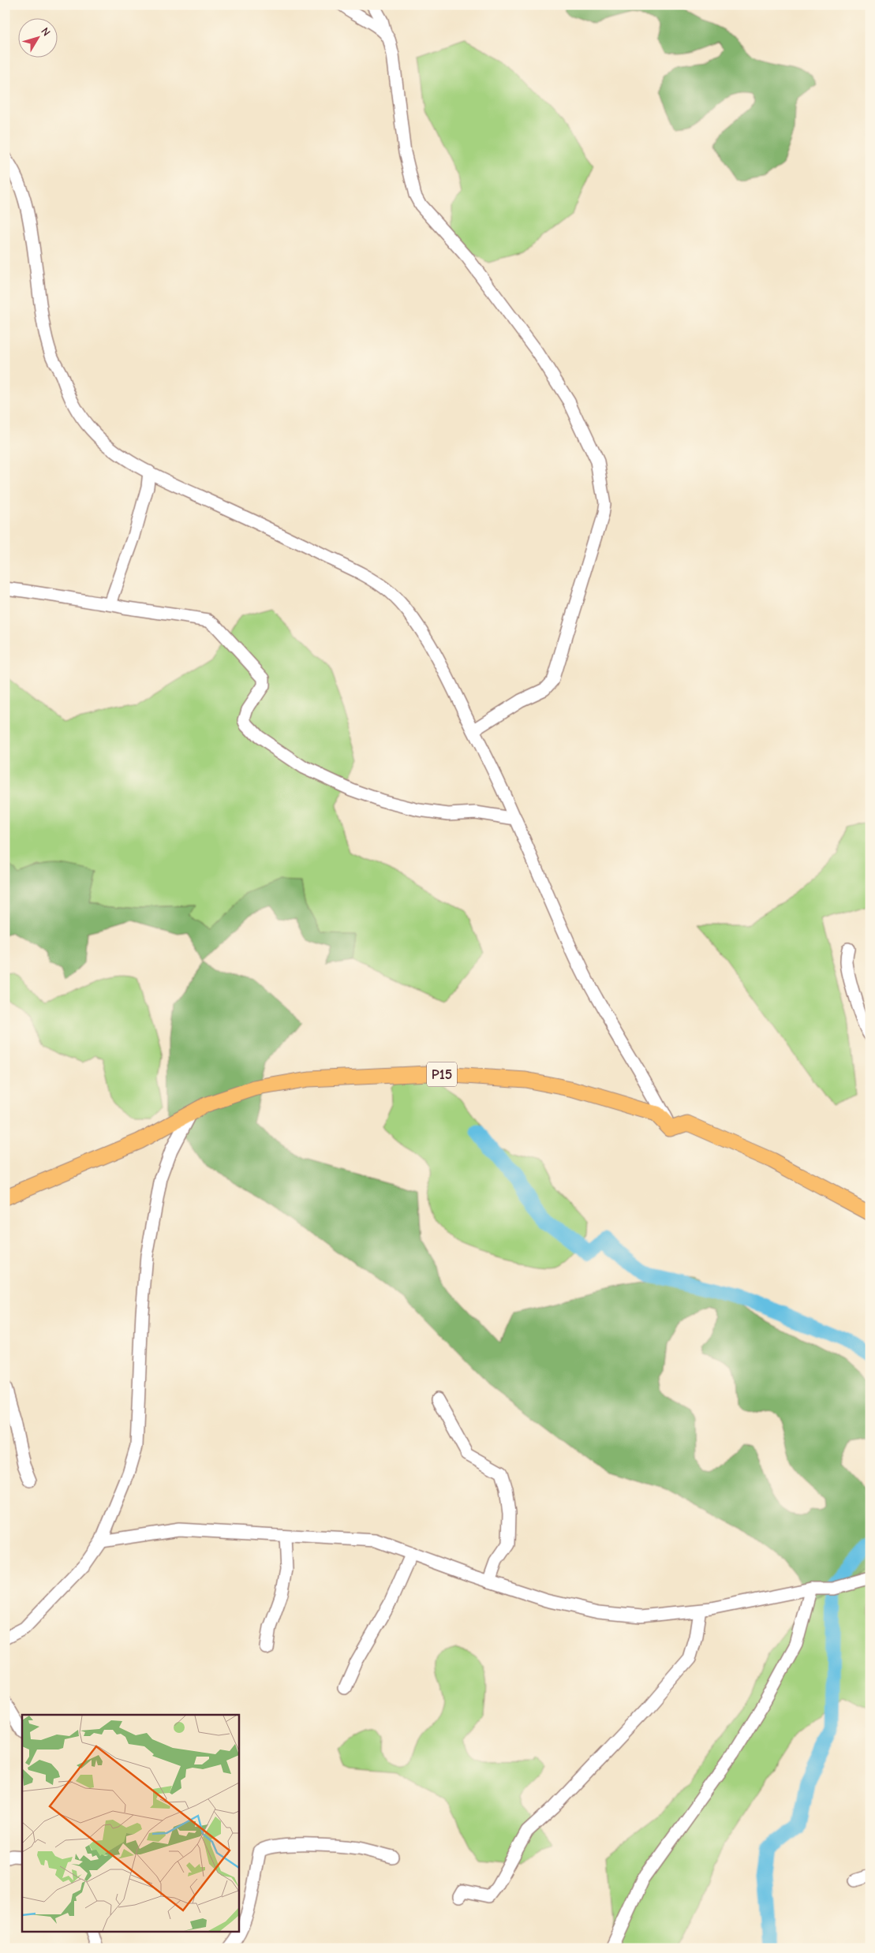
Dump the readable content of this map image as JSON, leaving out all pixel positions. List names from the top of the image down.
{
  "streets": {
    "main road": ["P15"]
  },
  "north": "top right"
}
